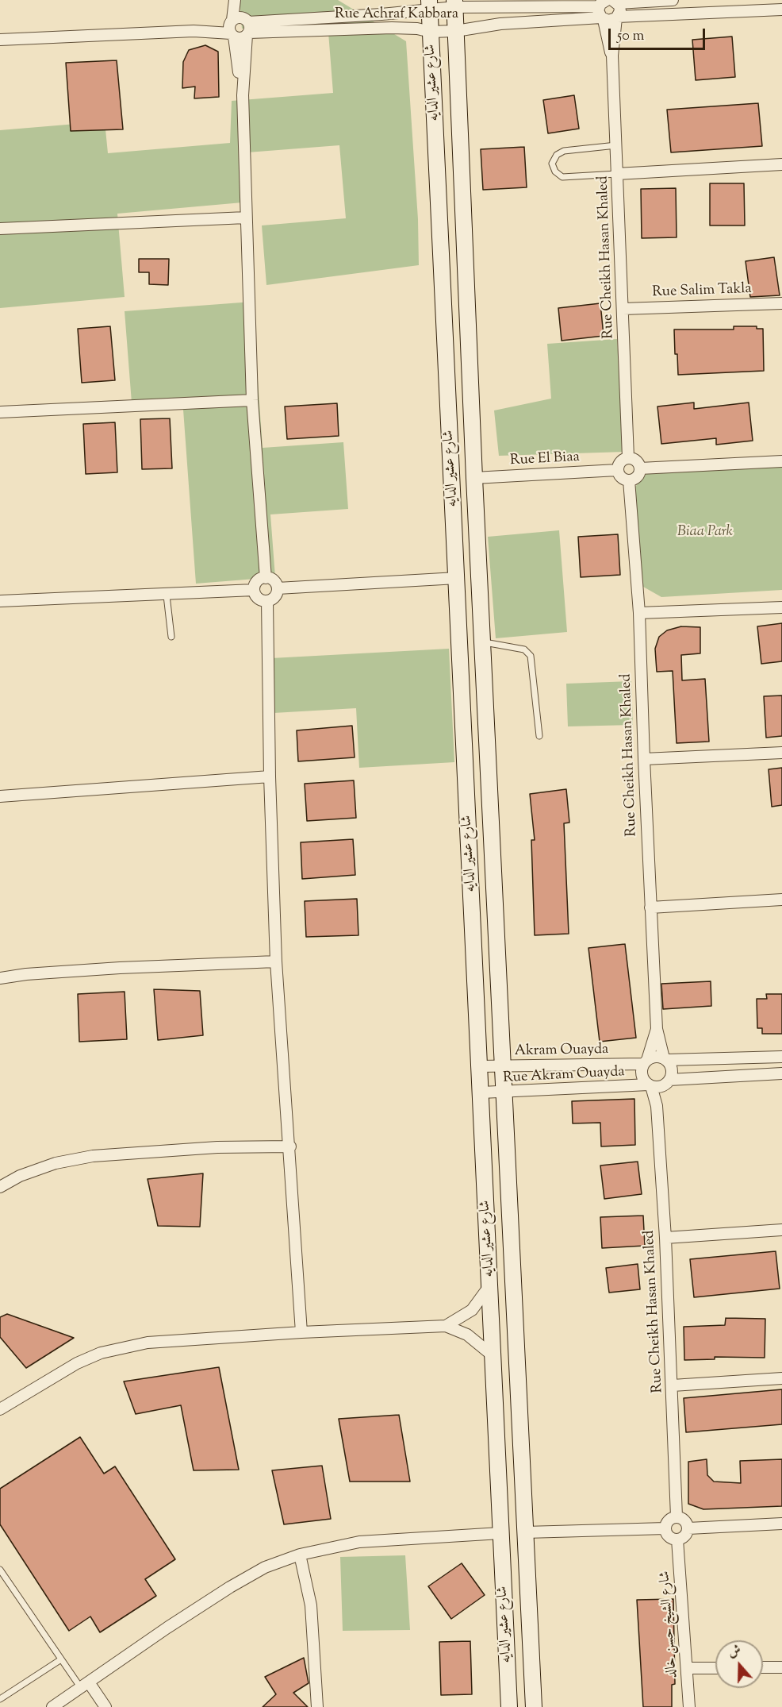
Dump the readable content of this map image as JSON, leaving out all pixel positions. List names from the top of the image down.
{
  "streets": {
    "street": [
      "Rue Achraf Kabbara",
      "شارع عشير الدايه",
      "Rue Cheikh Hasan Khaled",
      "Rue Salim Takla",
      "Rue El Biaa",
      "Akram Ouayda",
      "Rue Akram Ouayda",
      "شارع الشيخ حسن خالد"
    ]
  },
  "crossings": [
    ["Rue Achraf Kabbara", "شارع عشير الدايه"],
    ["Rue Achraf Kabbara", "Rue Cheikh Hasan Khaled"],
    ["شارع عشير الدايه", "Rue El Biaa"],
    ["شارع عشير الدايه", "Akram Ouayda"],
    ["شارع عشير الدايه", "Rue Akram Ouayda"],
    ["Rue Cheikh Hasan Khaled", "Rue Salim Takla"],
    ["Rue Cheikh Hasan Khaled", "Rue El Biaa"],
    ["Rue Cheikh Hasan Khaled", "Akram Ouayda"],
    ["Rue Cheikh Hasan Khaled", "Rue Akram Ouayda"],
    ["Rue Cheikh Hasan Khaled", "شارع الشيخ حسن خالد"],
    ["Akram Ouayda", "Rue Akram Ouayda"]
  ],
  "parks": ["Biaa Park"],
  "scale_bar": "50 m",
  "north": "top"
}
